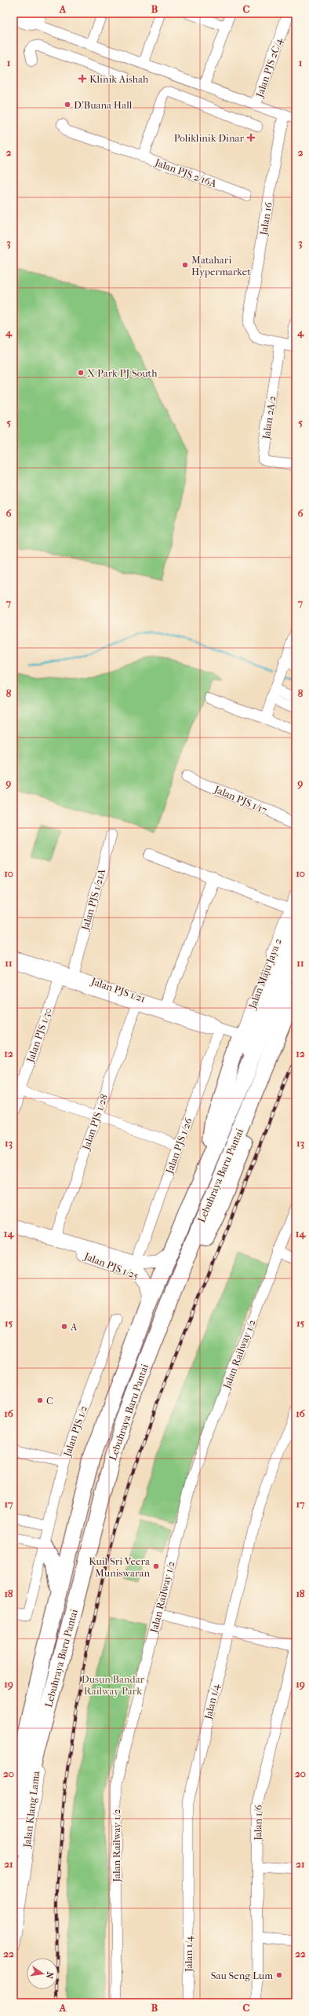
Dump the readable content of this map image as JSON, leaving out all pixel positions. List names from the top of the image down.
{
  "streets": {
    "highway": ["Lebuhraya Baru Pantai"],
    "main road": ["Jalan PJS 1/25", "Jalan Klang Lama"],
    "street": [
      "Jalan PJS 2C/4",
      "Jalan PJS 2/16A",
      "Jalan 16",
      "Jalan 2A/2",
      "Jalan PJS 1/17",
      "Jalan PJS 1/21A",
      "Jalan Maju Jaya 2",
      "Jalan PJS 1/21",
      "Jalan PJS 1/30",
      "Jalan PJS 1/28",
      "Jalan PJS 1/26",
      "Jalan Railway 1/2",
      "Jalan PJS 1/2",
      "Jalan 1/4",
      "Jalan 1/6"
    ]
  },
  "crossings": [
    ["Jalan 16", "Jalan 2A/2"],
    ["Jalan PJS 1/21A", "Jalan PJS 1/21"],
    ["Jalan Maju Jaya 2", "Jalan PJS 1/21"],
    ["Jalan PJS 1/21", "Jalan PJS 1/30"],
    ["Jalan PJS 1/21", "Jalan PJS 1/28"],
    ["Jalan PJS 1/21", "Jalan PJS 1/26"],
    ["Jalan PJS 1/28", "Jalan PJS 1/25"],
    ["Jalan PJS 1/26", "Jalan PJS 1/25"],
    ["Lebuhraya Baru Pantai", "Jalan PJS 1/25"],
    ["Lebuhraya Baru Pantai", "Jalan Klang Lama"]
  ],
  "parks": ["Dusun Bandar Railway Park"],
  "places": {
    "health": ["Klinik Aishah", "Poliklinik Dinar"],
    "other": [
      "D'Buana Hall",
      "Matahari Hypermarket",
      "X Park PJ South",
      "A",
      "C",
      "Kuil Sri Veera Muniswaran",
      "Sau Seng Lum"
    ]
  },
  "north": "right",
  "grid": {
    "columns": ["A", "B", "C"],
    "rows": [
      "1",
      "2",
      "3",
      "4",
      "5",
      "6",
      "7",
      "8",
      "9",
      "10",
      "11",
      "12",
      "13",
      "14",
      "15",
      "16",
      "17",
      "18",
      "19",
      "20",
      "21",
      "22"
    ]
  }
}
